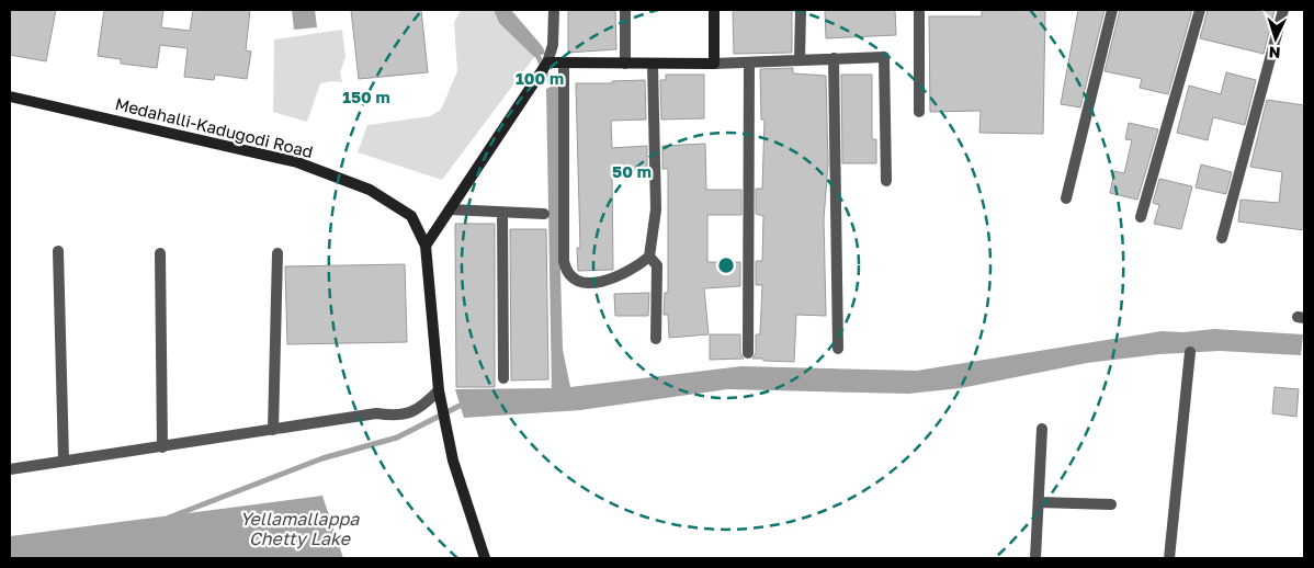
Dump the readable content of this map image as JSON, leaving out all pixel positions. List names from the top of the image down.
{
  "streets": {
    "street": ["Medahalli-Kadugodi Road"]
  },
  "water": ["Yellamallappa Chetty Lake"],
  "north": "bottom",
  "rings": ["100 m", "150 m", "50 m"]
}
